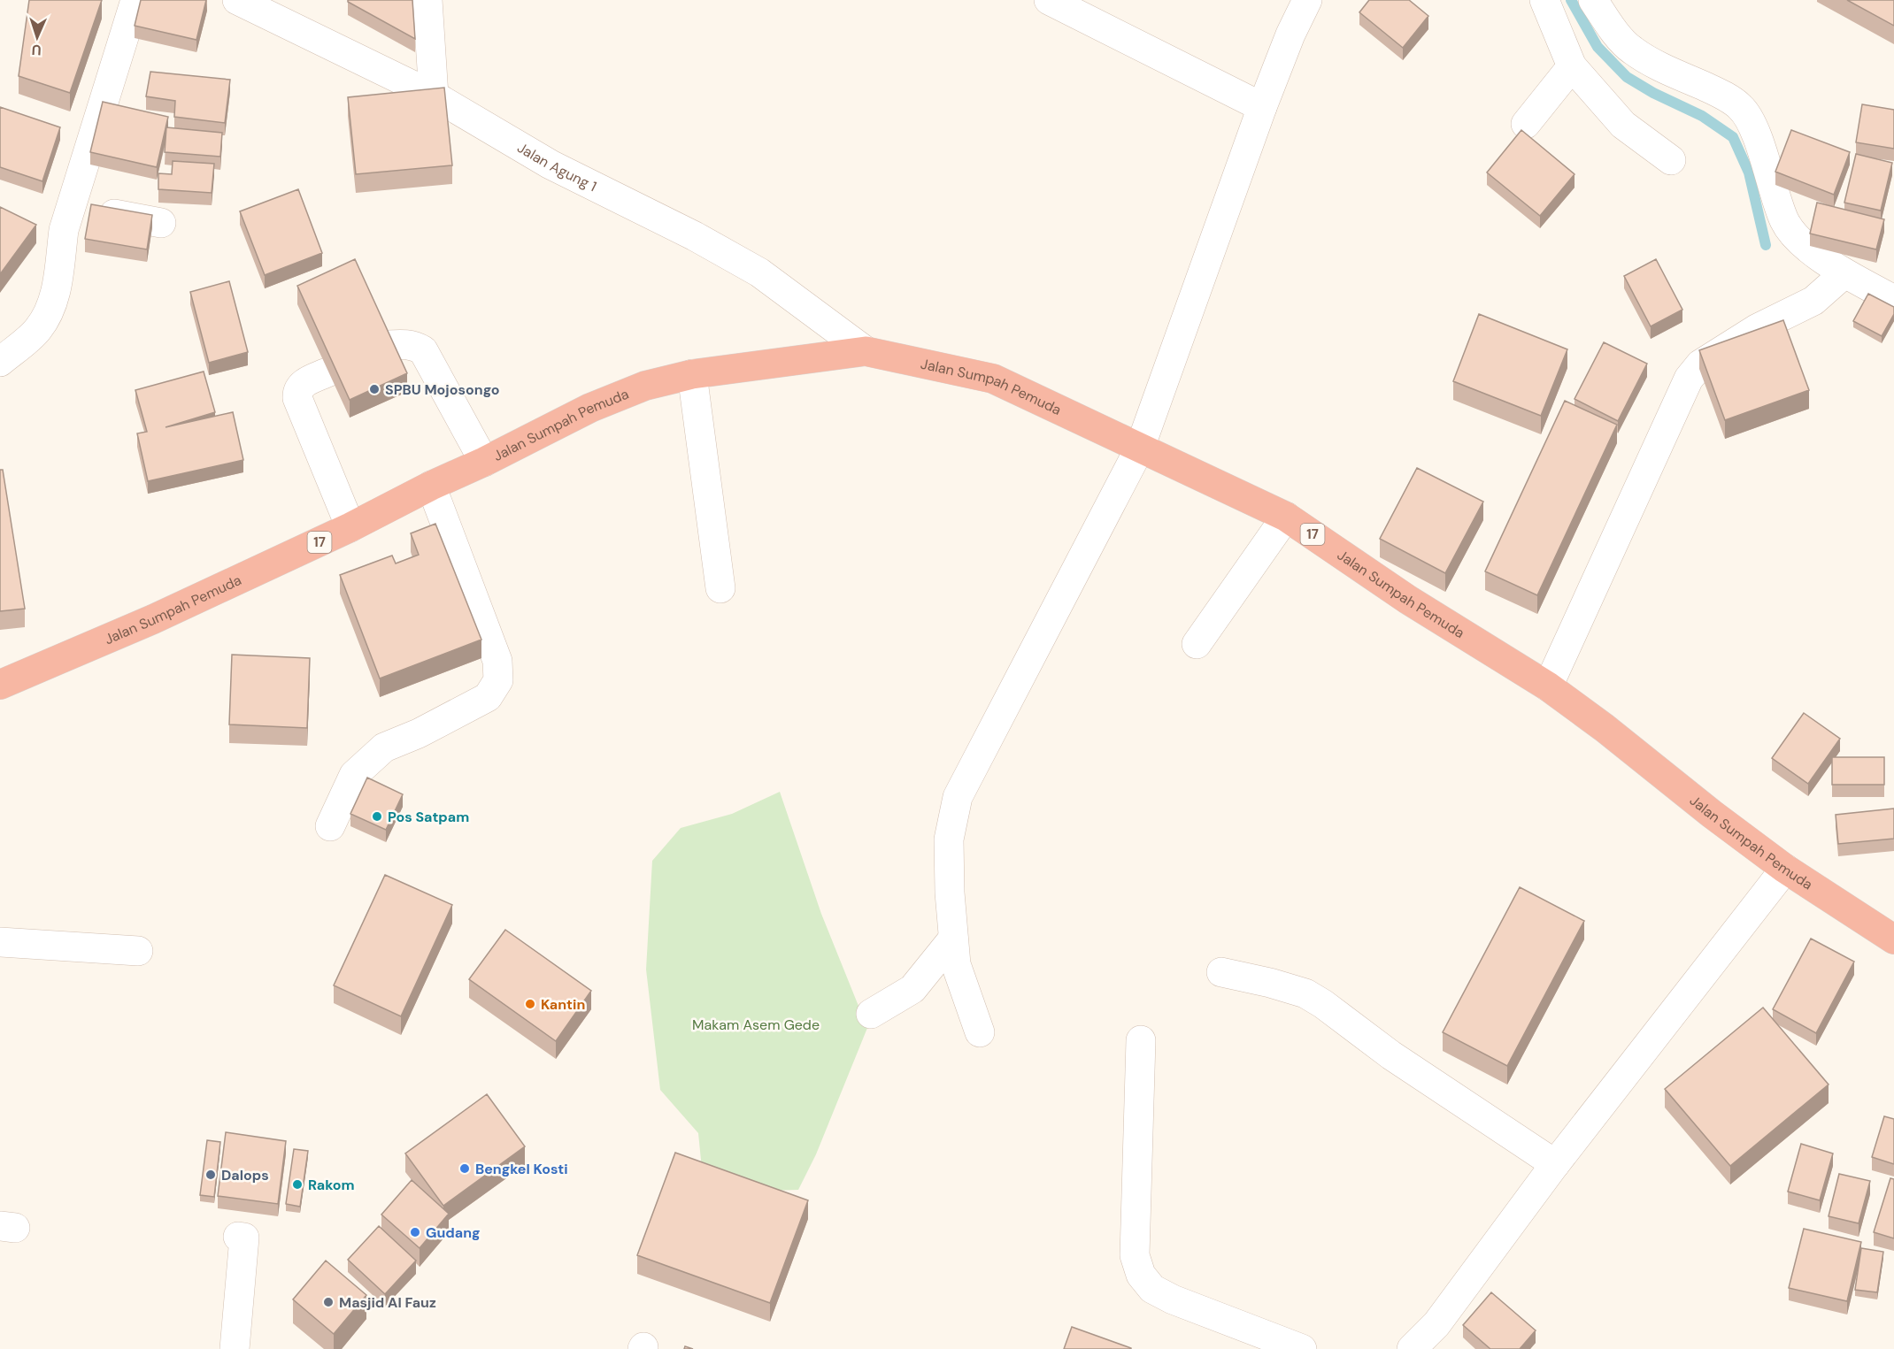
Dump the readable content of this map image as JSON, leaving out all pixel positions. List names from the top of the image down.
{
  "streets": {
    "highway": ["Jalan Sumpah Pemuda", "17"],
    "street": ["Jalan Agung 1"]
  },
  "crossings": [
    ["Jalan Agung 1", "Jalan Sumpah Pemuda"]
  ],
  "parks": ["Makam Asem Gede"],
  "places": [
    "SPBU Mojosongo",
    "Pos Satpam",
    "Kantin",
    "Bengkel Kosti",
    "Dalops",
    "Rakom",
    "Gudang",
    "Masjid Al Fauz"
  ],
  "north": "bottom"
}
